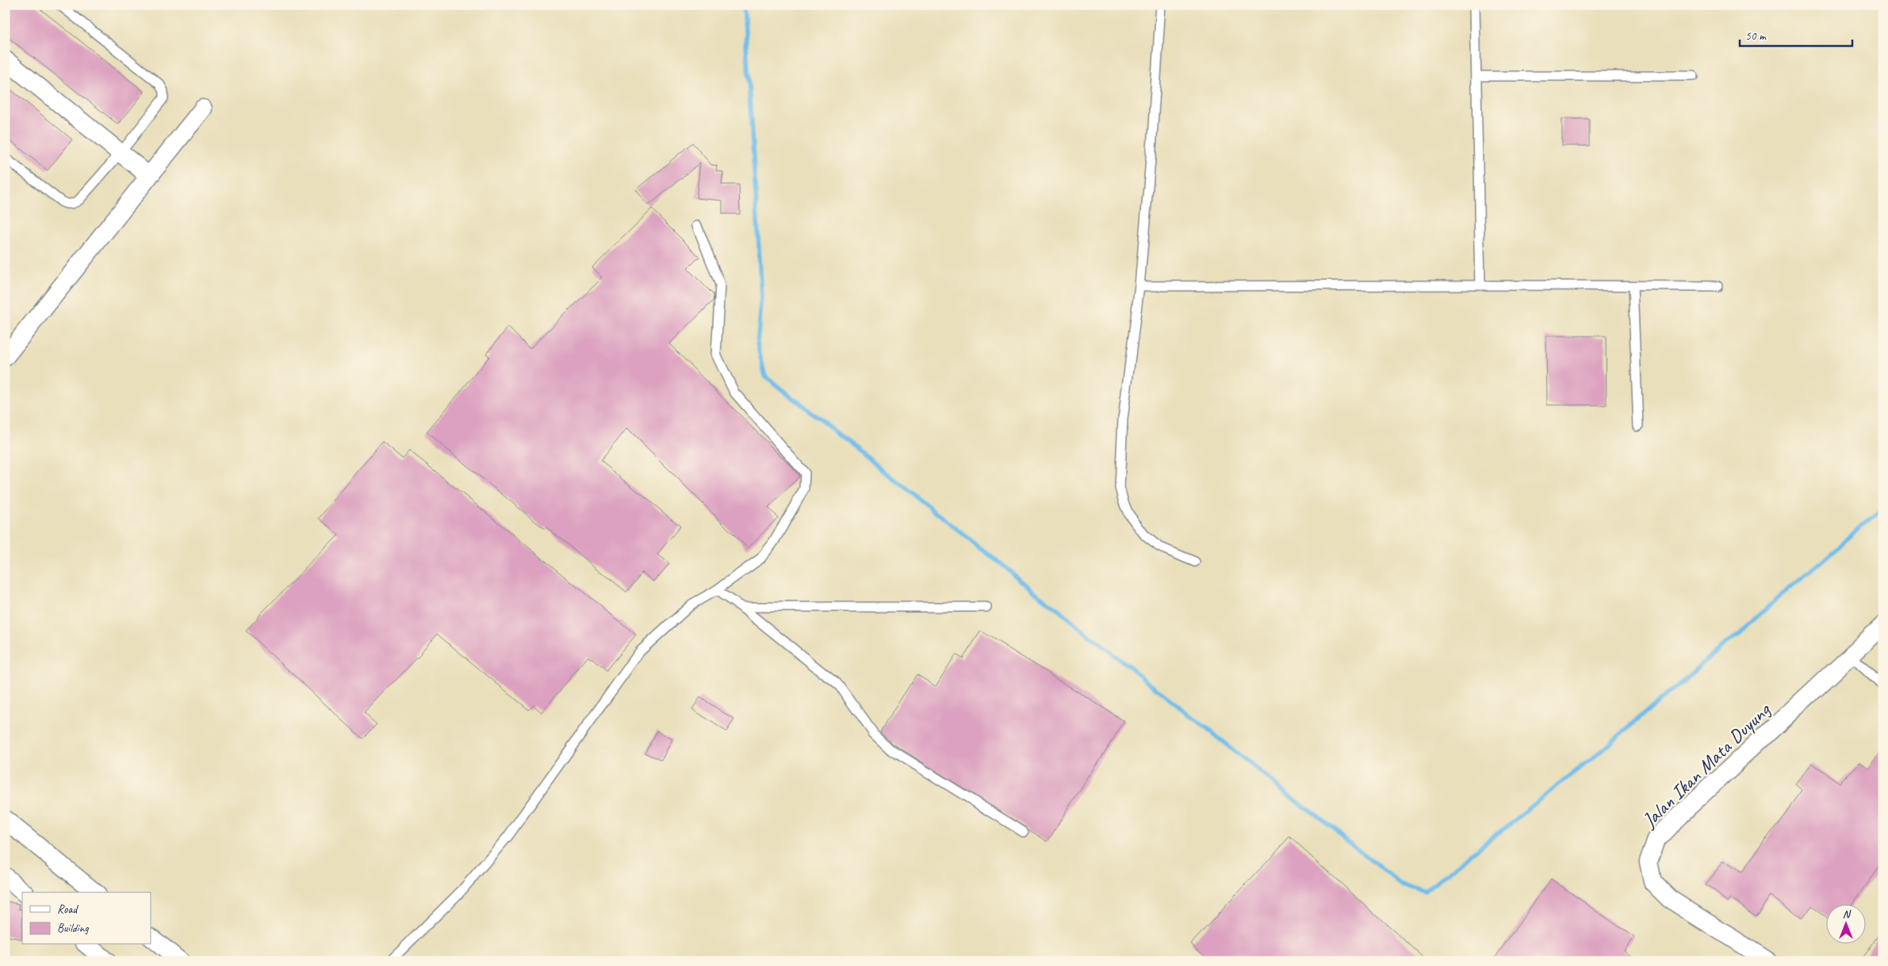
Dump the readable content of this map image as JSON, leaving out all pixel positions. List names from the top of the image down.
{
  "streets": {
    "street": ["Jalan Ikan Mata Duyung"]
  },
  "legend": ["Road", "Building"],
  "scale_bar": "50 m",
  "north": "top"
}
